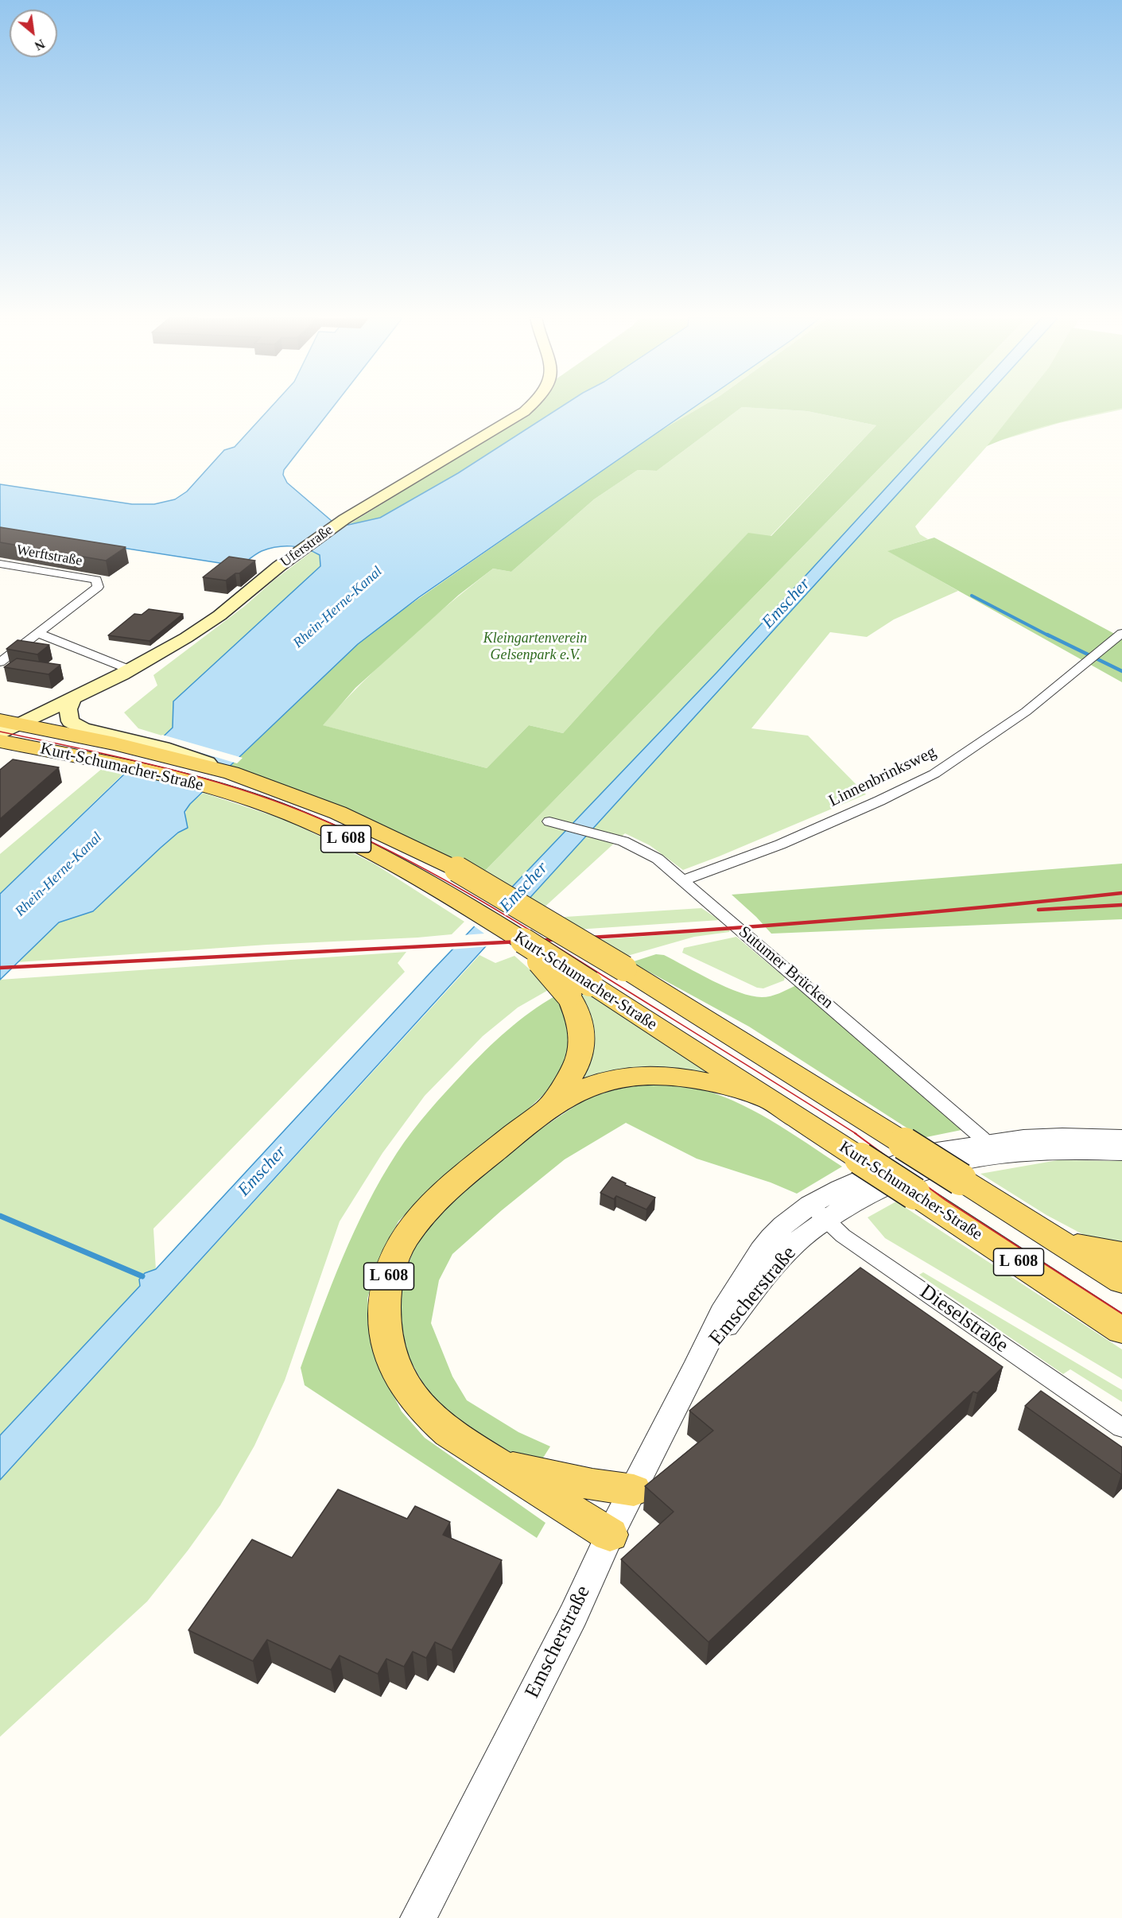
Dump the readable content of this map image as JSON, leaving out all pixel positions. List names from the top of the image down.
{
  "streets": {
    "main road": ["Uferstraße", "Kurt-Schumacher-Straße", "L 608"],
    "street": [
      "Werftstraße",
      "Linnenbrinksweg",
      "Sutumer Brücken",
      "Emscherstraße",
      "Dieselstraße"
    ]
  },
  "crossings": [
    ["Uferstraße", "Kurt-Schumacher-Straße"],
    ["Kurt-Schumacher-Straße", "L 608"],
    ["Linnenbrinksweg", "Sutumer Brücken"],
    ["L 608", "Emscherstraße"],
    ["Sutumer Brücken", "Emscherstraße"],
    ["Emscherstraße", "Dieselstraße"]
  ],
  "water": ["Emscher", "Rhein-Herne-Kanal"],
  "parks": ["Kleingartenverein Gelsenpark e.V."],
  "north": "bottom right"
}
